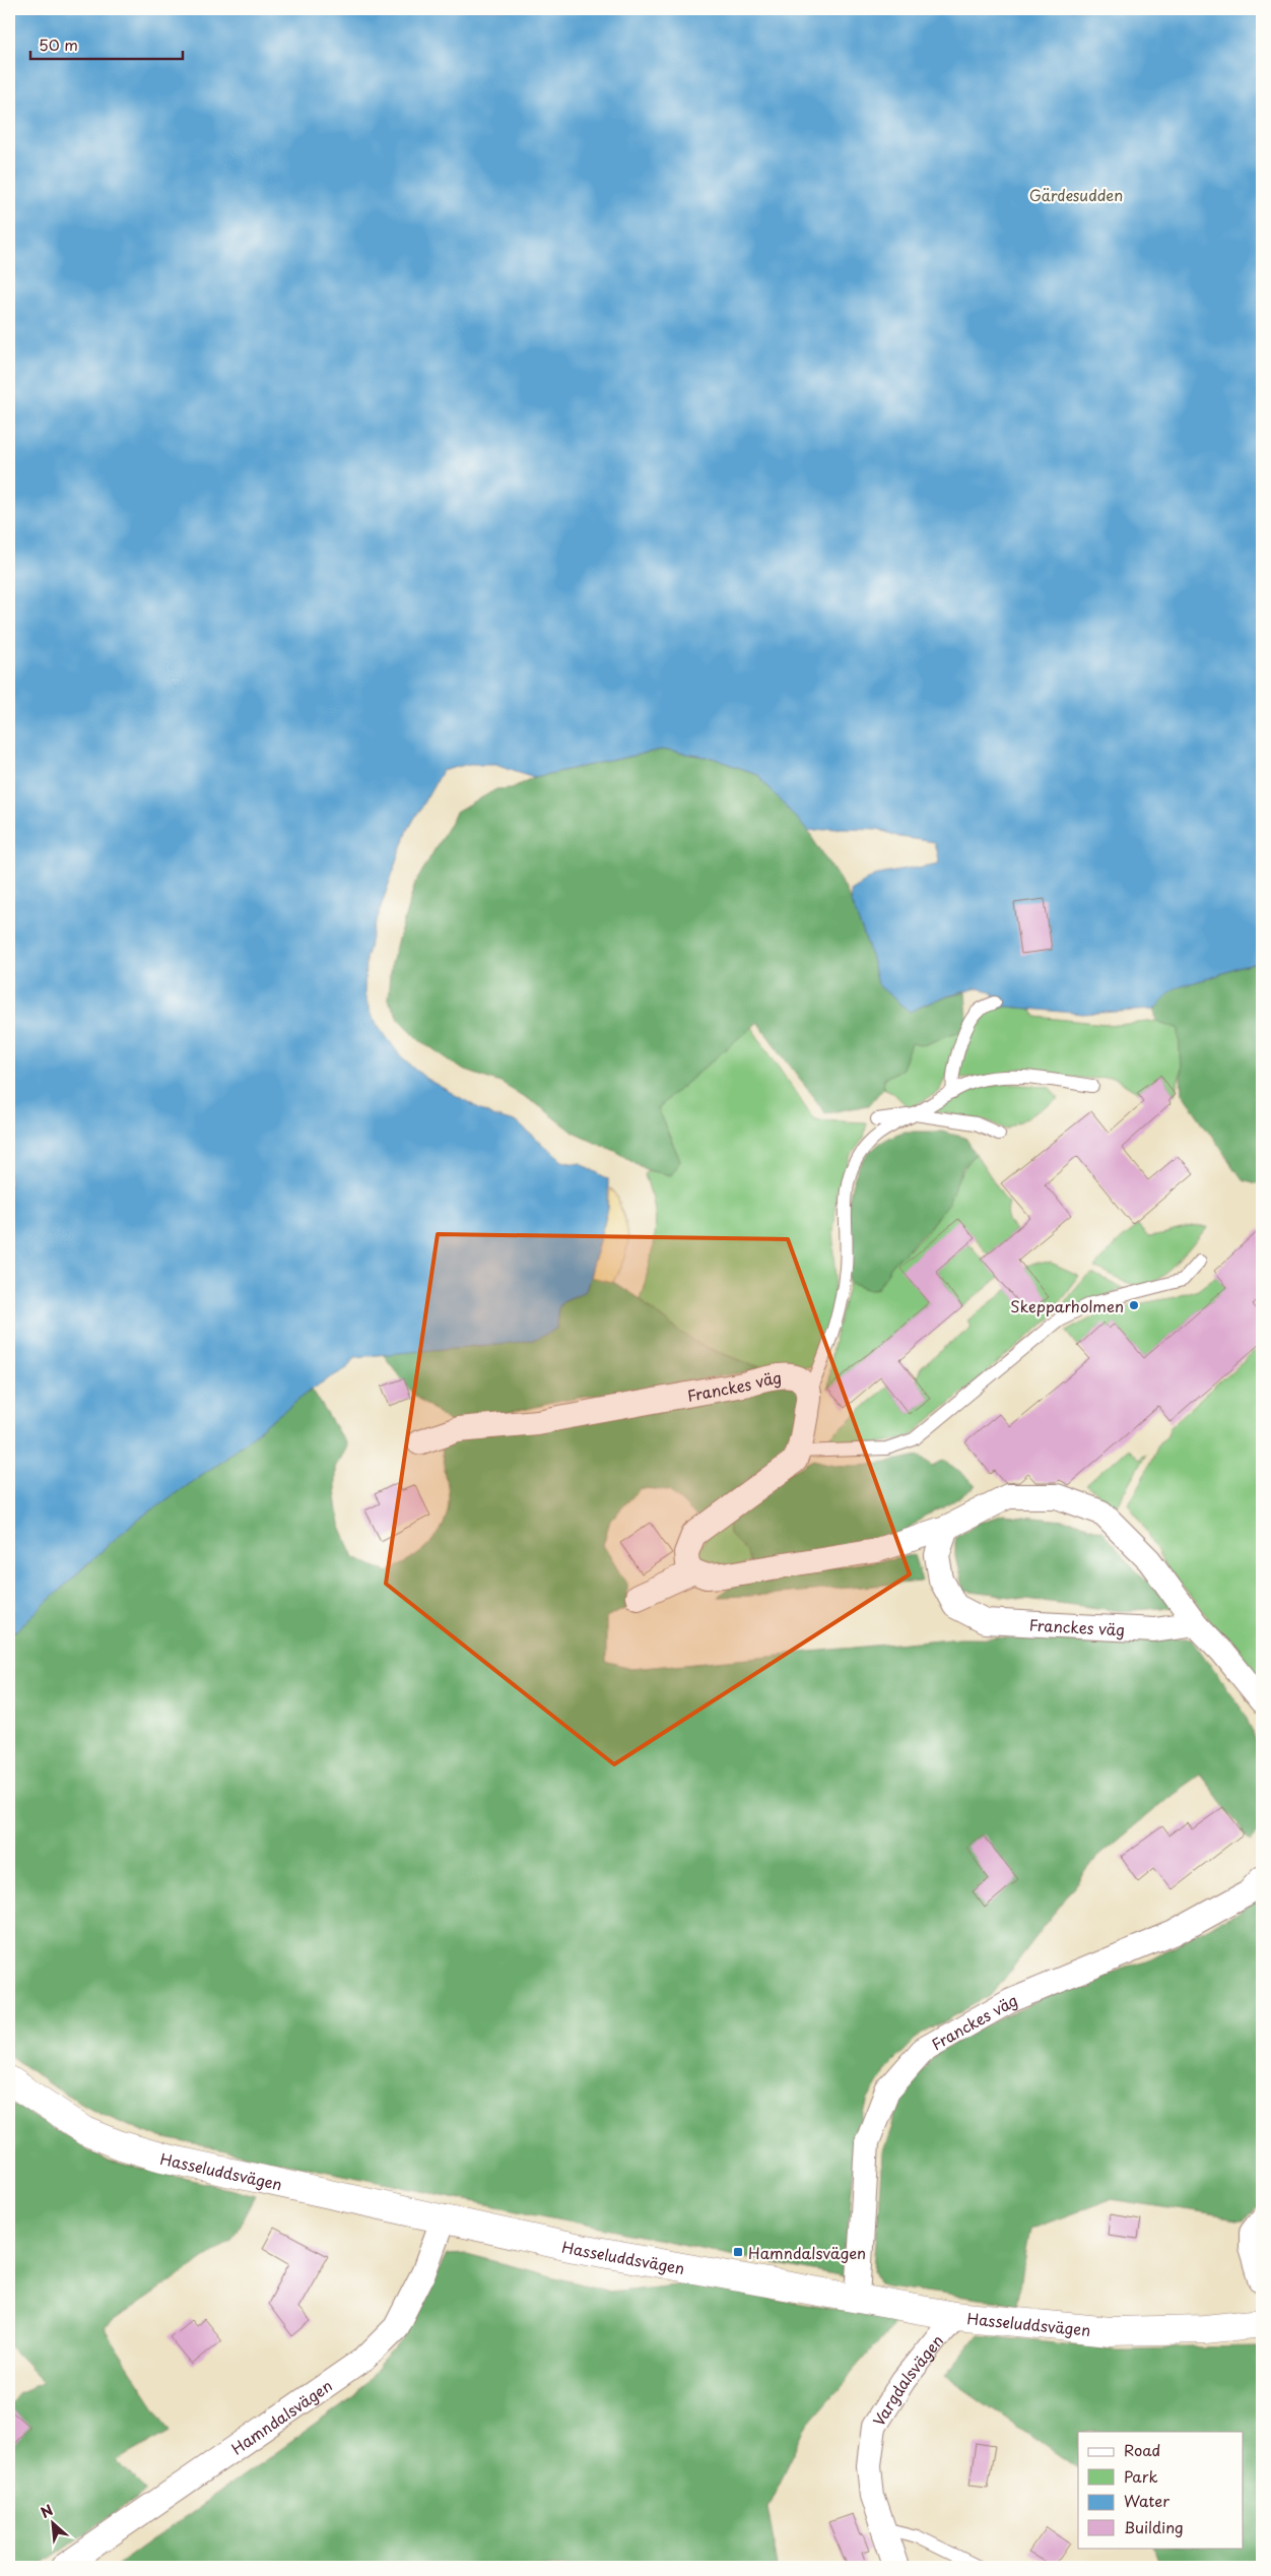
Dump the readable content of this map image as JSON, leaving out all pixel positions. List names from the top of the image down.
{
  "streets": {
    "street": [
      "Franckes väg",
      "Hasseluddsvägen",
      "Vargdalsvägen",
      "Hamndalsvägen"
    ]
  },
  "crossings": [
    ["Franckes väg", "Hasseluddsvägen"],
    ["Hasseluddsvägen", "Vargdalsvägen"],
    ["Hasseluddsvägen", "Hamndalsvägen"]
  ],
  "parks": ["Gärdesudden"],
  "places": {
    "other": ["Skepparholmen"],
    "transit": ["Hamndalsvägen"]
  },
  "legend": [
    "Road",
    "Park",
    "Water",
    "Building"
  ],
  "scale_bar": "50 m",
  "north": "top left"
}
